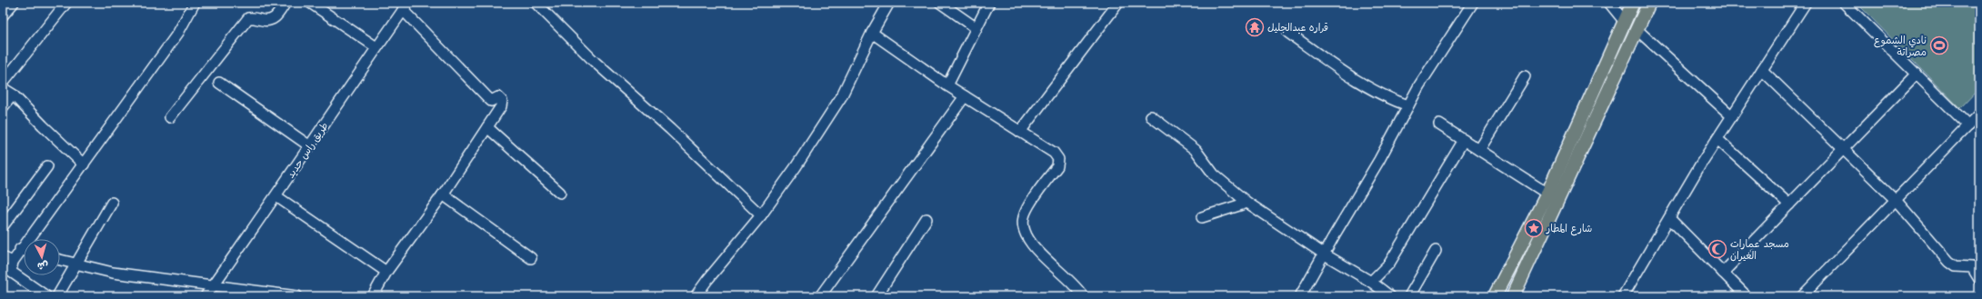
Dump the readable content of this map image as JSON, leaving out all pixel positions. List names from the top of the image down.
{
  "streets": {
    "street": ["طريق راس حديد"]
  },
  "places": {
    "temple": ["قراره عبدالجليل"],
    "sports": ["نادي الشموع مصراتة"],
    "place": ["شارع المطار"],
    "mosque": ["مسجد عمارات الغيران"]
  },
  "north": "bottom"
}
